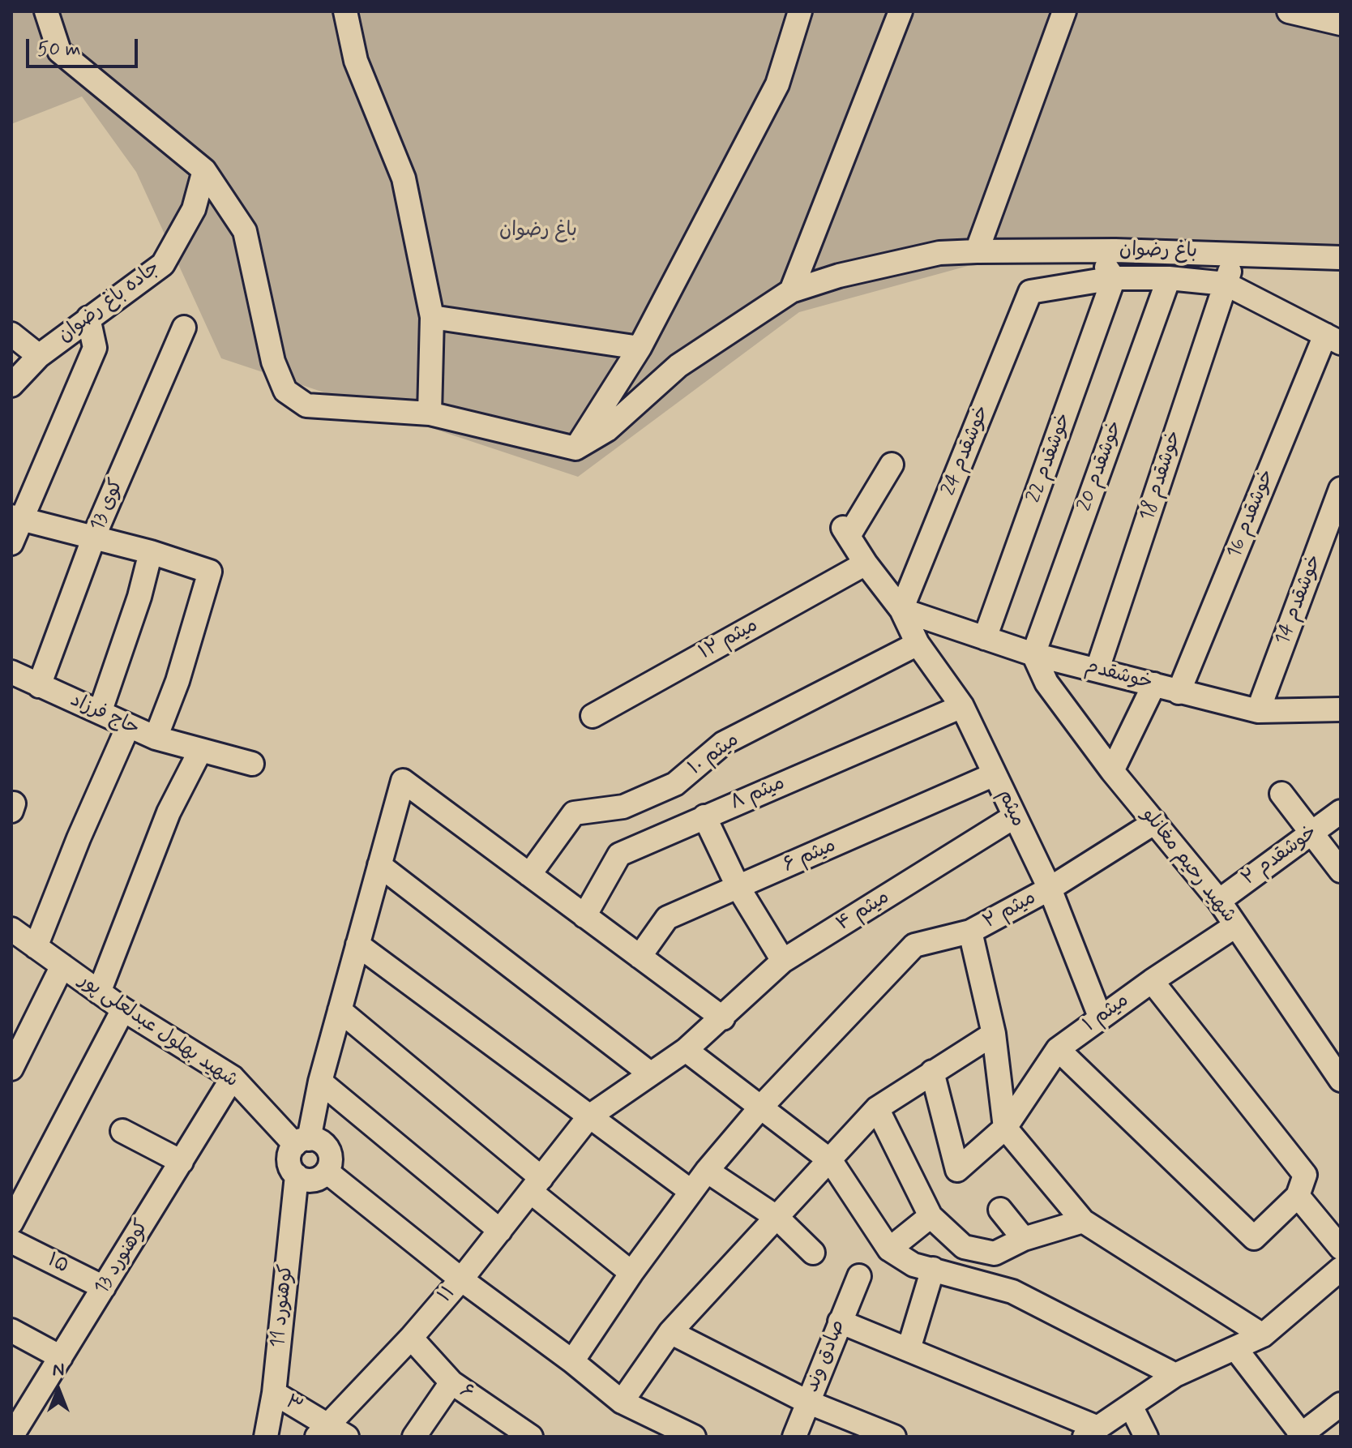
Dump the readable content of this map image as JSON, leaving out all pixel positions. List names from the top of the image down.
{
  "streets": {
    "street": [
      "باغ رضوان",
      "جاده باغ رضوان",
      "خوشقدم 24",
      "خوشقدم 22",
      "خوشقدم 20",
      "خوشقدم 18",
      "کوی 13",
      "خوشقدم 16",
      "خوشقدم 14",
      "۱۲ میثم",
      "خوشقدم",
      "حاج فرزاد",
      "۱۰ میثم",
      "۸ میثم",
      "میثم",
      "۶ میثم",
      "۲ خوشقدم",
      "شهید رحیم مغانلو",
      "۲ میثم",
      "۴ میثم",
      "۱ میثم",
      "شهید بهلول عبدلعلی پور",
      "کوهنورد 13",
      "۱۵",
      "۱۱",
      "کوهنورد 11",
      "صادق وند",
      "۶",
      "۳"
    ]
  },
  "crossings": [
    ["خوشقدم 24", "خوشقدم 22"],
    ["خوشقدم 24", "خوشقدم"],
    ["خوشقدم 24", "میثم"],
    ["خوشقدم 22", "خوشقدم"],
    ["خوشقدم 20", "خوشقدم"],
    ["خوشقدم 20", "شهید رحیم مغانلو"],
    ["خوشقدم 18", "خوشقدم"],
    ["کوی 13", "حاج فرزاد"],
    ["خوشقدم 16", "خوشقدم"],
    ["خوشقدم 14", "خوشقدم"],
    ["۱۲ میثم", "میثم"],
    ["خوشقدم", "میثم"],
    ["خوشقدم", "شهید رحیم مغانلو"],
    ["۱۰ میثم", "میثم"],
    ["۸ میثم", "میثم"],
    ["میثم", "۶ میثم"],
    ["میثم", "۲ میثم"],
    ["میثم", "۴ میثم"],
    ["میثم", "۱ میثم"],
    ["۲ خوشقدم", "شهید رحیم مغانلو"],
    ["شهید رحیم مغانلو", "۲ میثم"],
    ["شهید رحیم مغانلو", "۱ میثم"],
    ["۴ میثم", "۱۱"],
    ["شهید بهلول عبدلعلی پور", "کوهنورد 13"],
    ["شهید بهلول عبدلعلی پور", "۱۱"],
    ["شهید بهلول عبدلعلی پور", "کوهنورد 11"],
    ["کوهنورد 13", "۱۵"],
    ["۱۱", "کوهنورد 11"],
    ["۱۱", "۶"],
    ["۱۱", "۳"],
    ["کوهنورد 11", "۳"]
  ],
  "parks": ["باغ رضوان"],
  "scale_bar": "50 m",
  "north": "top"
}
